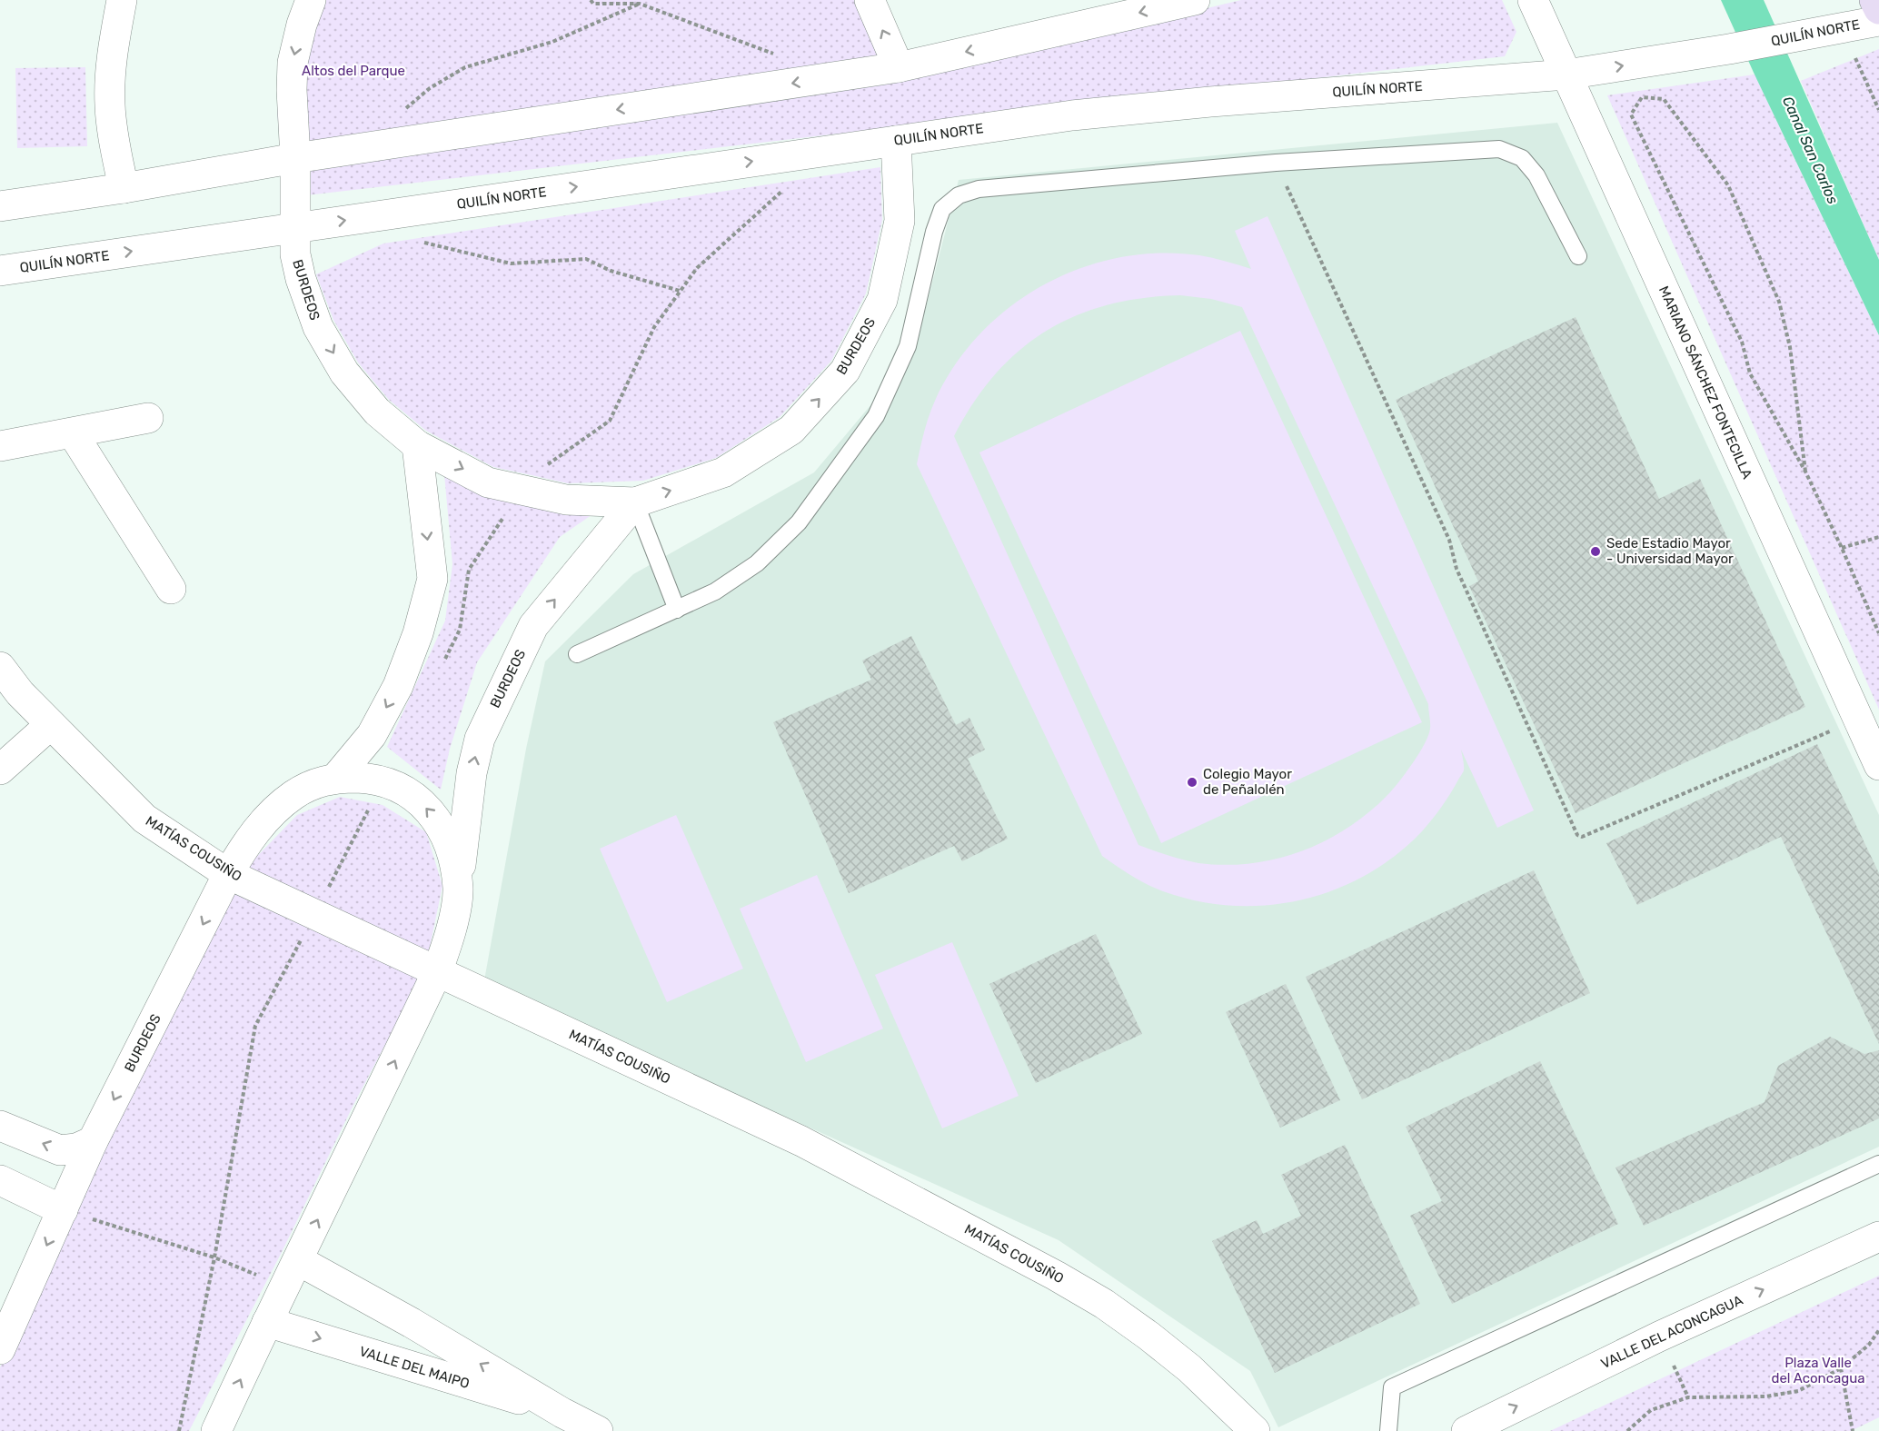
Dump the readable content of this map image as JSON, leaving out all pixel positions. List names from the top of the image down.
{
  "streets": {
    "street": [
      "QUILÍN NORTE",
      "BURDEOS",
      "MARIANO SÁNCHEZ FONTECILLA",
      "MATÍAS COUSIÑO",
      "VALLE DEL ACONCAGUA",
      "VALLE DEL MAIPO"
    ]
  },
  "crossings": [
    ["QUILÍN NORTE", "BURDEOS"],
    ["QUILÍN NORTE", "MARIANO SÁNCHEZ FONTECILLA"],
    ["BURDEOS", "MATÍAS COUSIÑO"],
    ["BURDEOS", "VALLE DEL MAIPO"]
  ],
  "one_way": ["VALLE DEL ACONCAGUA"],
  "water": ["Canal San Carlos"],
  "parks": ["Altos del Parque", "Plaza Valle del Aconcagua"],
  "places": ["Sede Estadio Mayor - Universidad Mayor", "Colegio Mayor de Peñalolén"]
}
